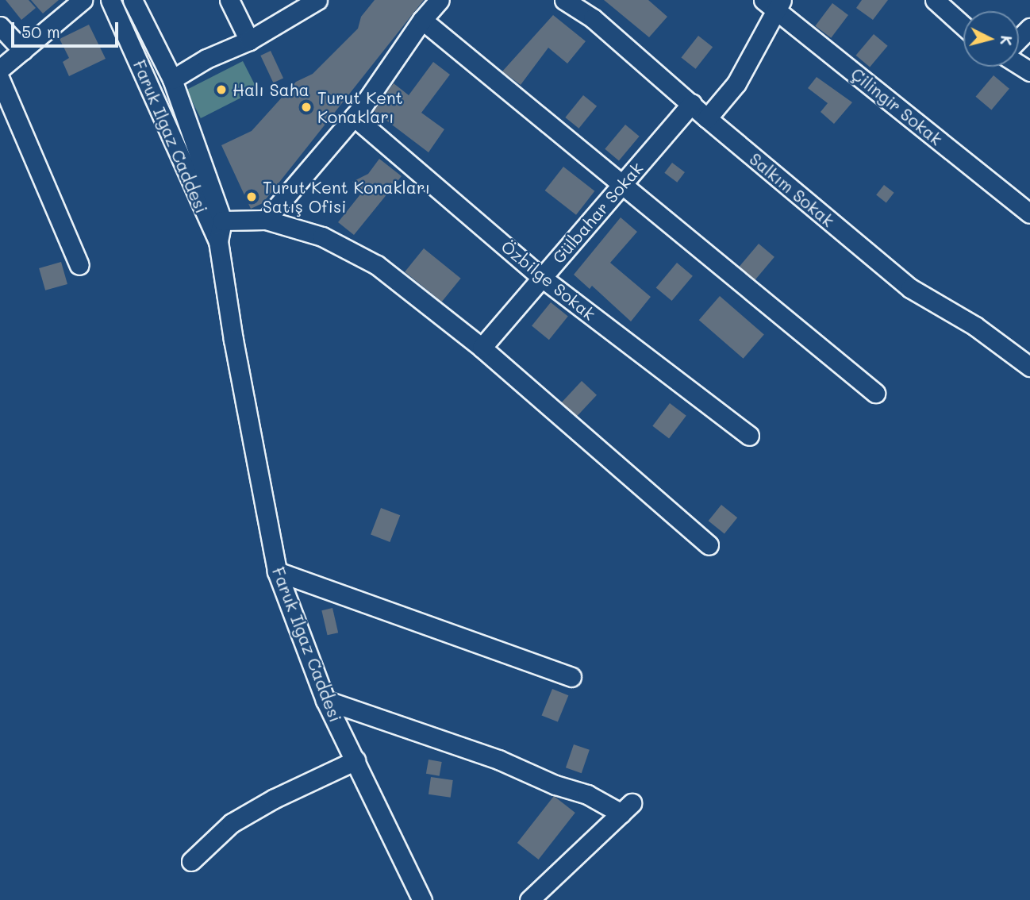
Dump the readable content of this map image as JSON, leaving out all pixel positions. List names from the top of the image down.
{
  "streets": {
    "street": [
      "Çilingir Sokak",
      "Faruk Ilgaz Caddesi",
      "Salkım Sokak",
      "Gülbahar Sokak",
      "Özbilge Sokak"
    ]
  },
  "crossings": [
    ["Salkım Sokak", "Gülbahar Sokak"],
    ["Gülbahar Sokak", "Özbilge Sokak"]
  ],
  "places": ["Halı Saha", "Turut Kent Konakları", "Turut Kent Konakları Satış Ofisi"],
  "scale_bar": "50 m",
  "north": "right"
}
